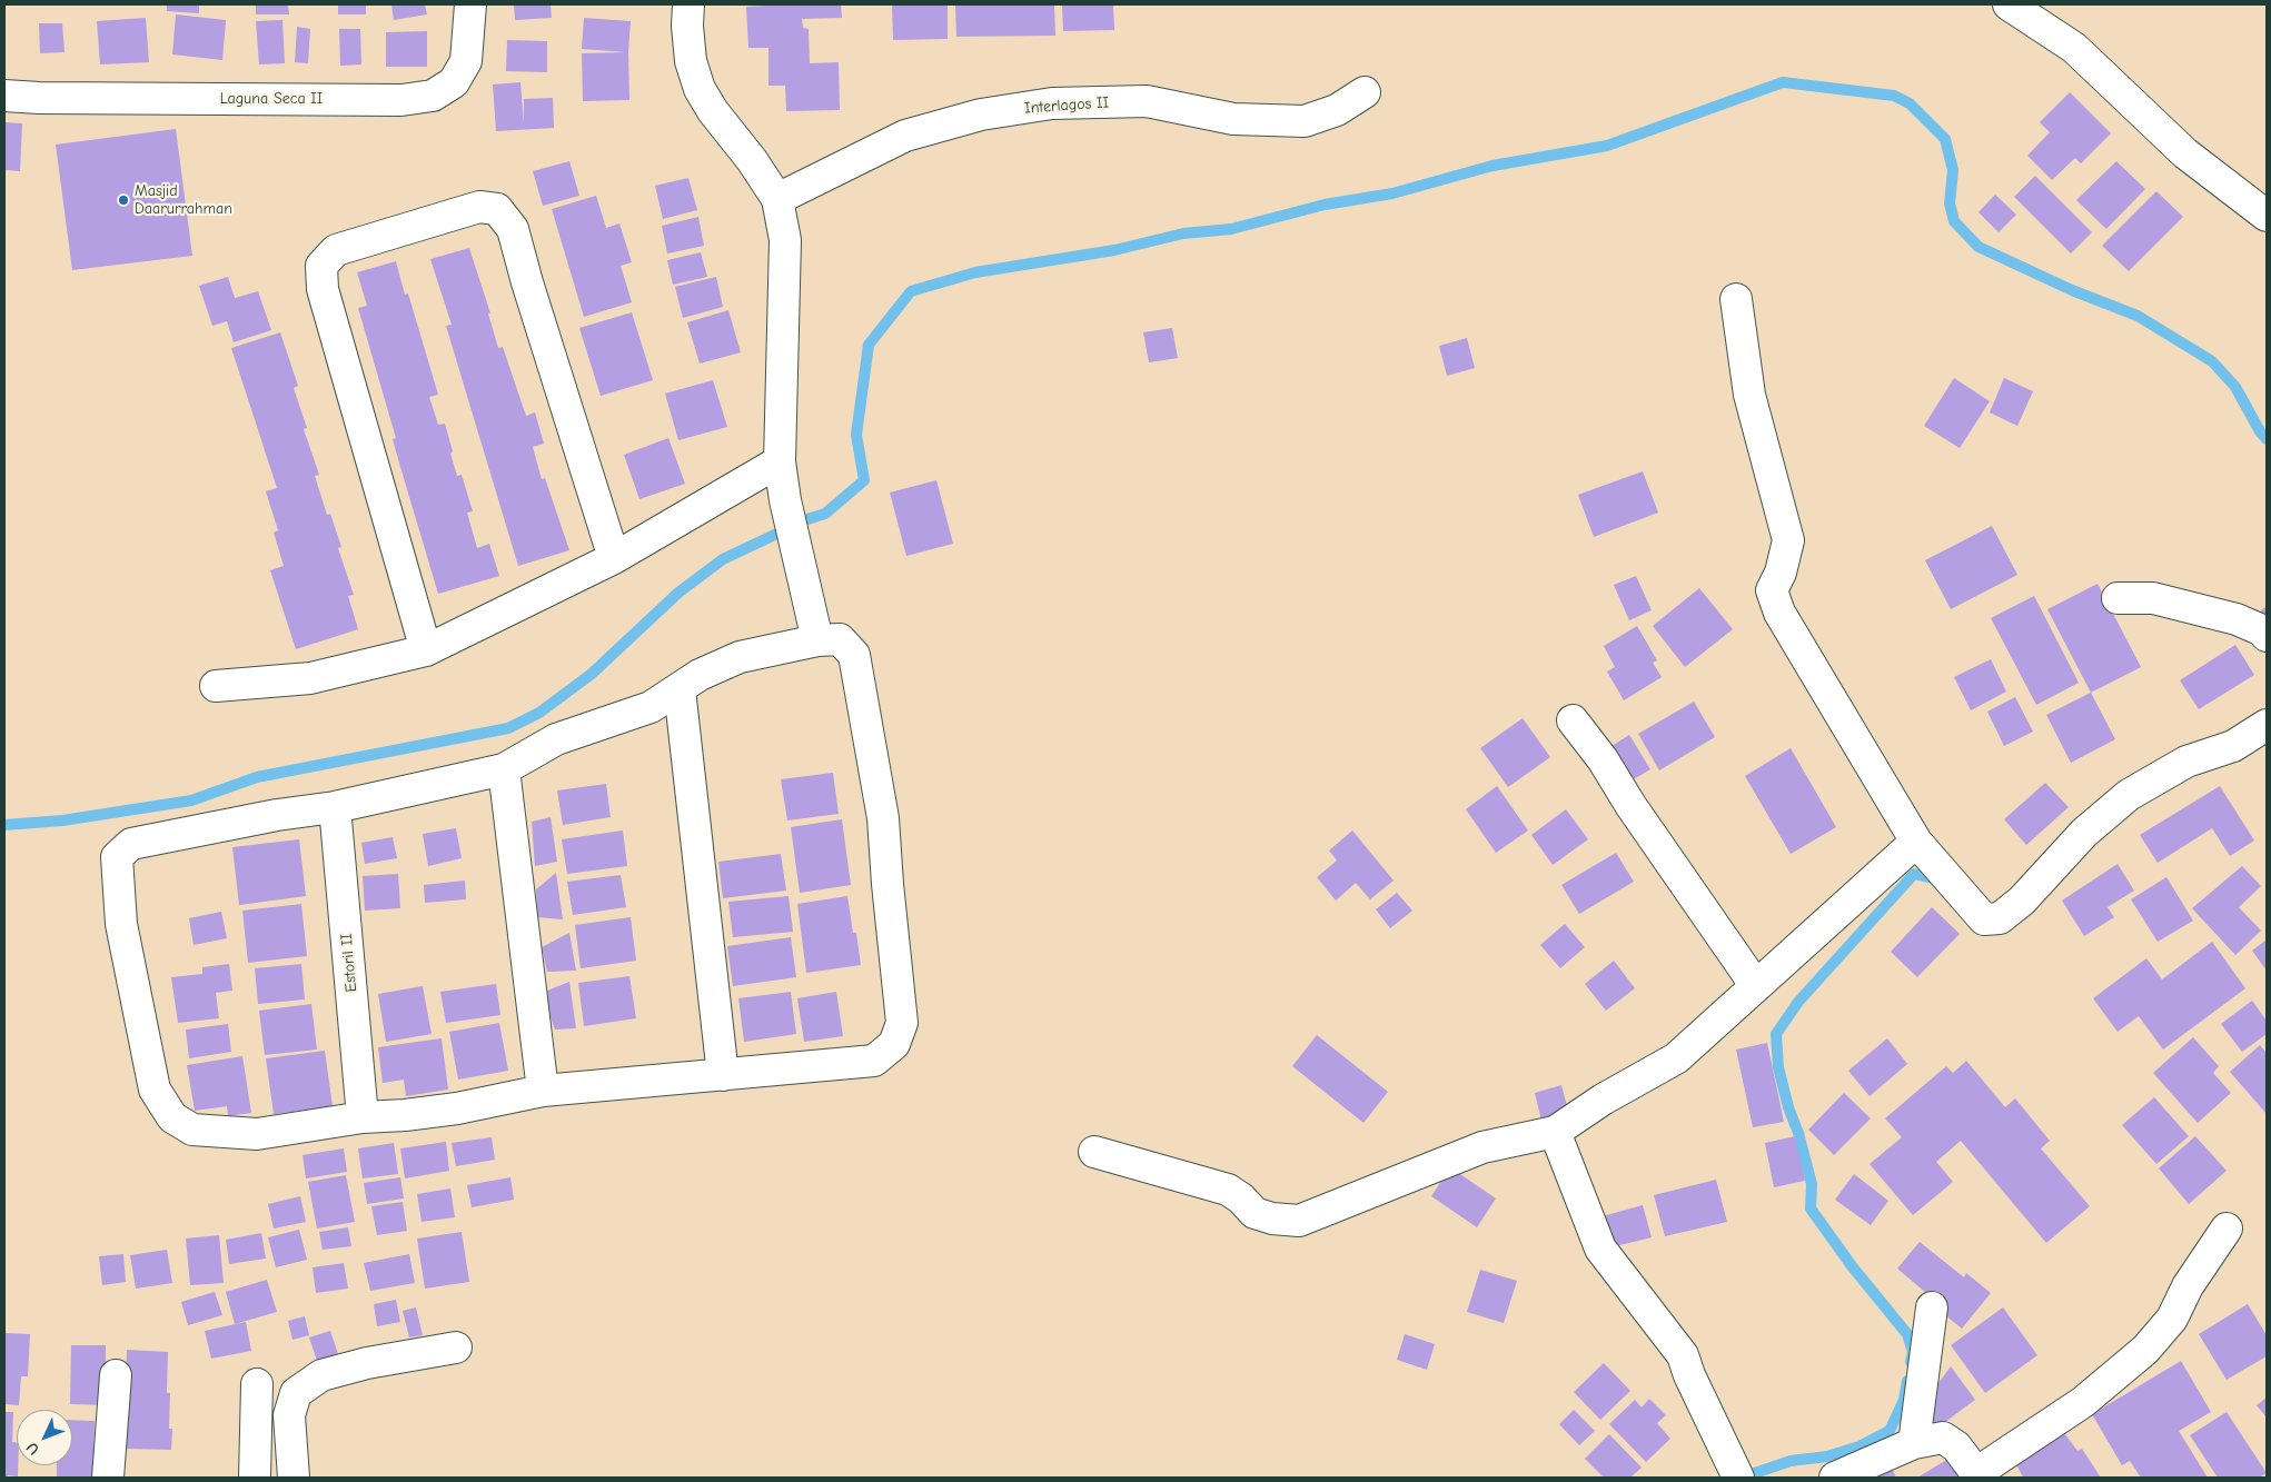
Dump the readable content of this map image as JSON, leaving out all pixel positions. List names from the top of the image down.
{
  "streets": {
    "street": ["Laguna Seca II", "Interlagos II", "Estoril II"]
  },
  "places": ["Masjid Daarurrahman"],
  "north": "bottom left"
}
